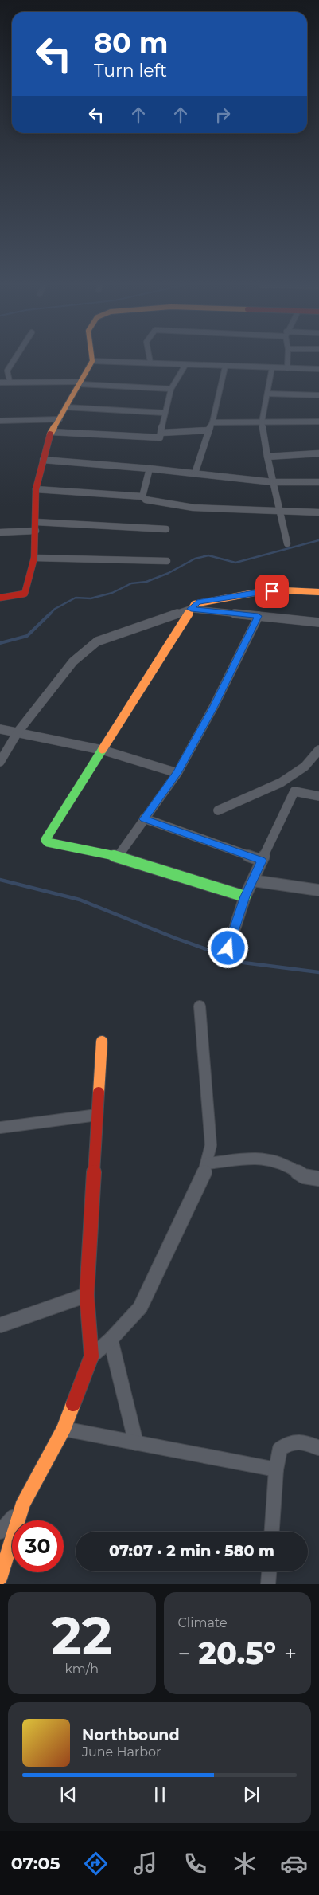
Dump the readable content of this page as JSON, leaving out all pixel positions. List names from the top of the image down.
{
  "page": {
    "turn": ["80 m", "Turn left"],
    "limit": "30",
    "trip": "07:07 · 2 min · 580 m",
    "tile": [
      ["22", "km/h"],
      "Climate"
    ],
    "heat": ["−", "20.5°", "+"],
    "song": ["Northbound", "June Harbor"],
    "tabs": "07:05"
  }
}
